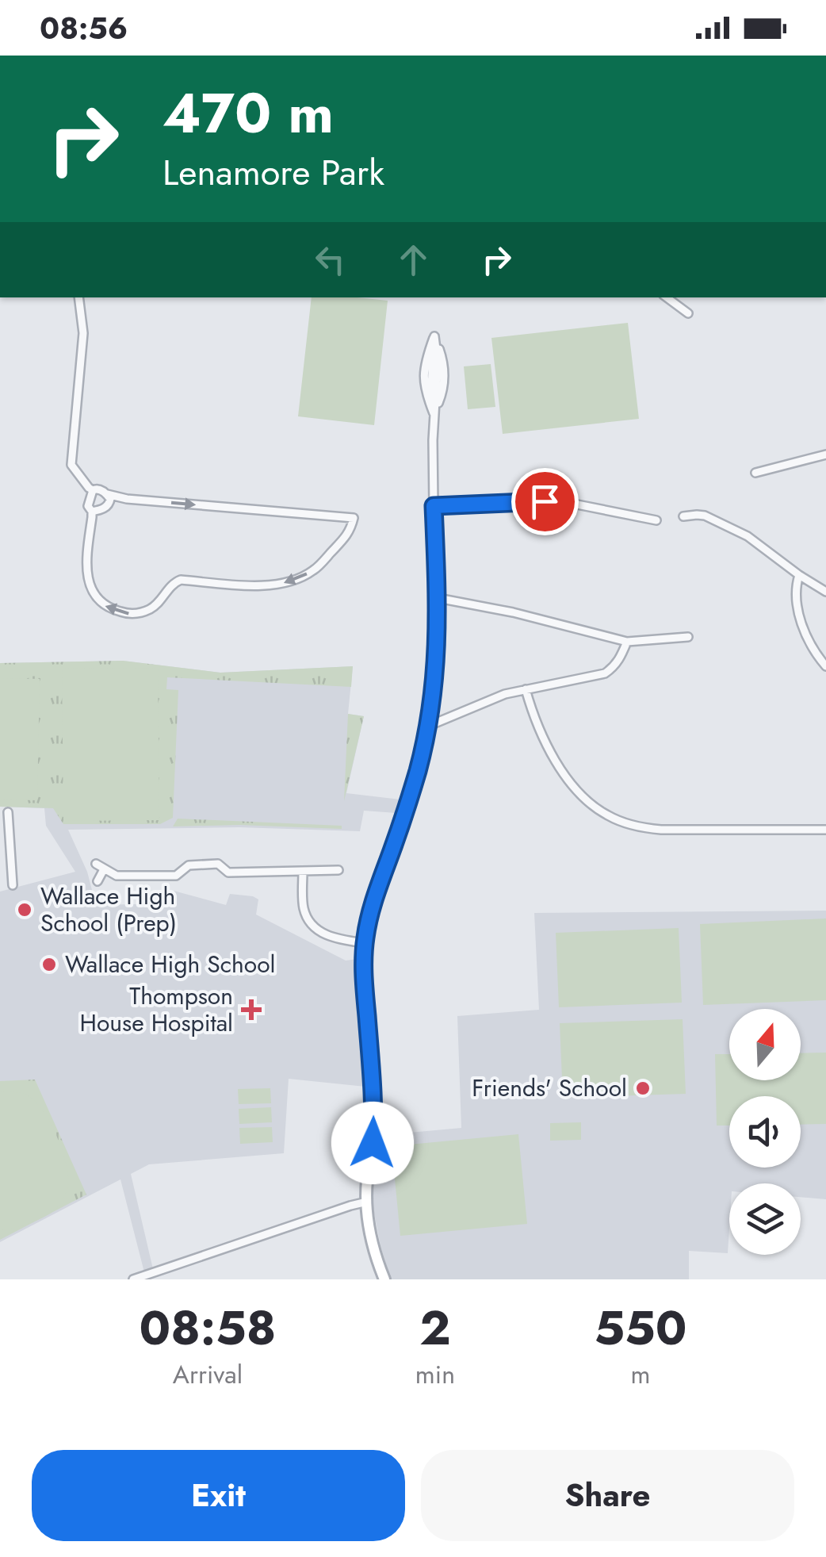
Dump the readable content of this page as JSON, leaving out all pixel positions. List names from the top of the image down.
{
  "places": {
    "other": ["Wallace High School (Prep)", "Wallace High School", "Friends' School"],
    "health": ["Thompson House Hospital"]
  },
  "north": "top",
  "page": {
    "status": "08:56",
    "turn": ["470 m", "Lenamore Park"],
    "eta": [
      "08:58",
      "Arrival",
      "2",
      "min",
      "550",
      "m"
    ],
    "buttons": ["Exit", "Share"]
  }
}
